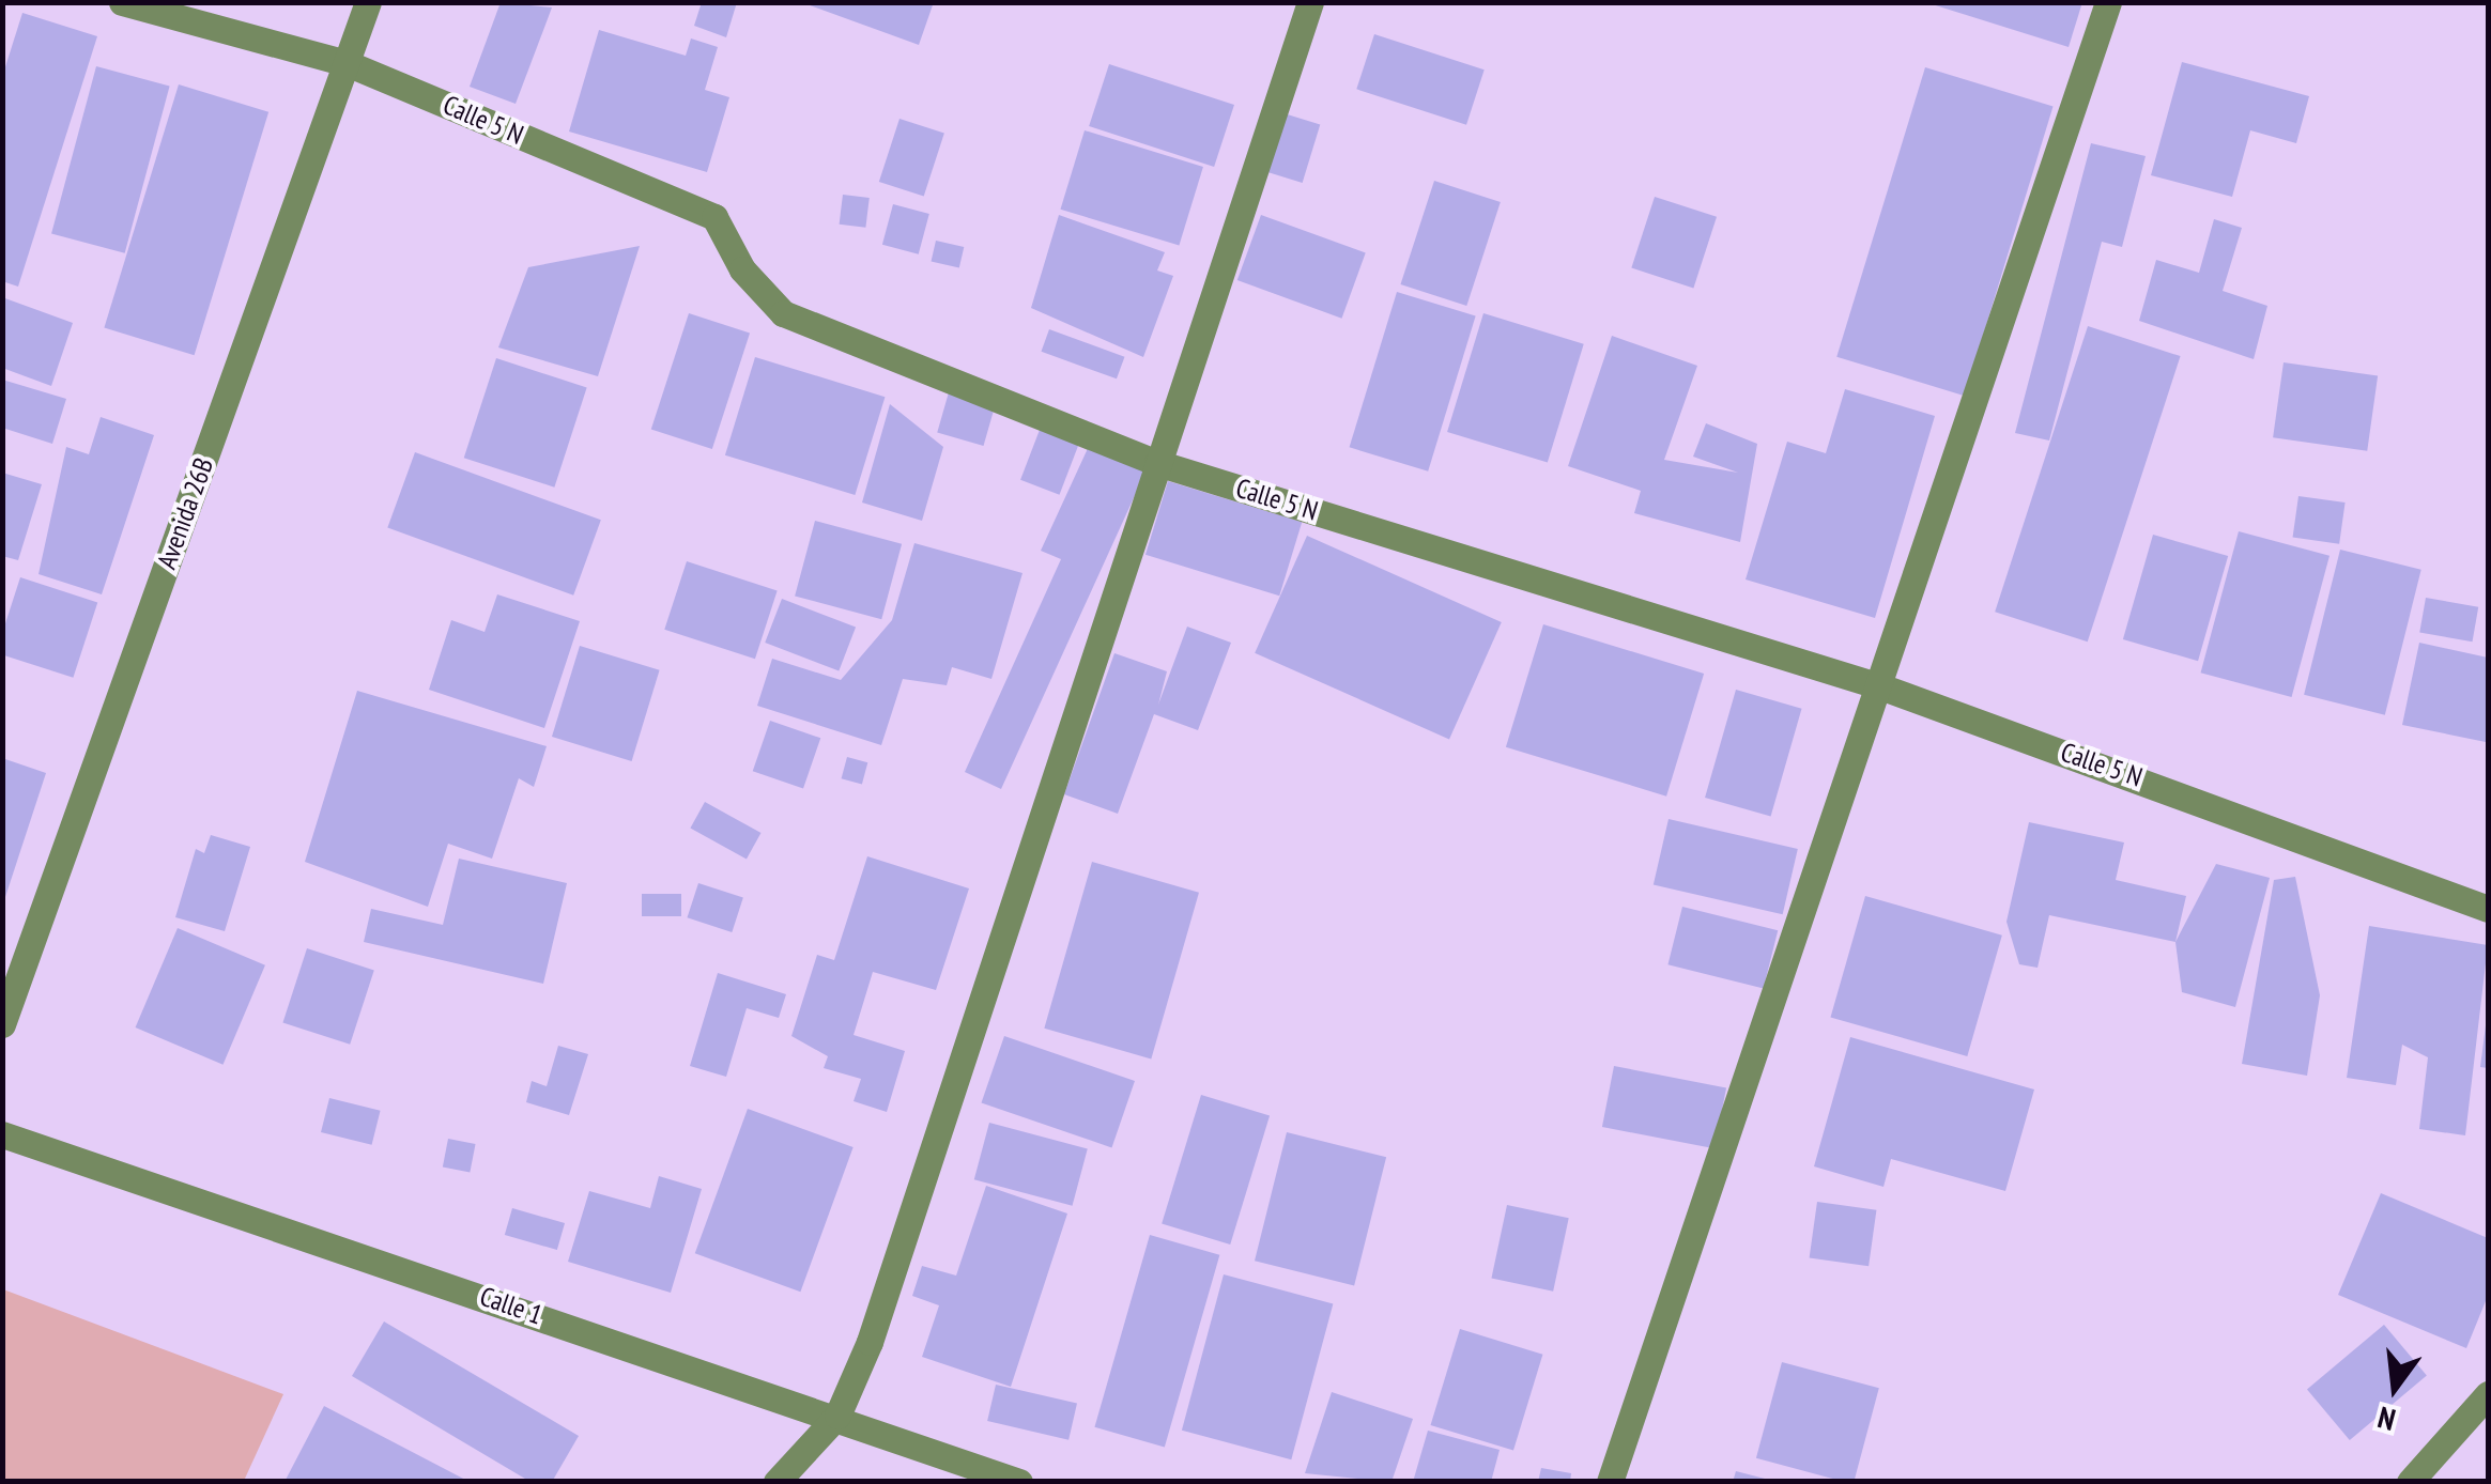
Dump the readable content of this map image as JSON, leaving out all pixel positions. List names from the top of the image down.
{
  "streets": {
    "street": ["Calle 5 N", "Avenida 26B", "Calle 1"]
  },
  "crossings": [
    ["Calle 5 N", "Avenida 26B"]
  ],
  "north": "bottom"
}
